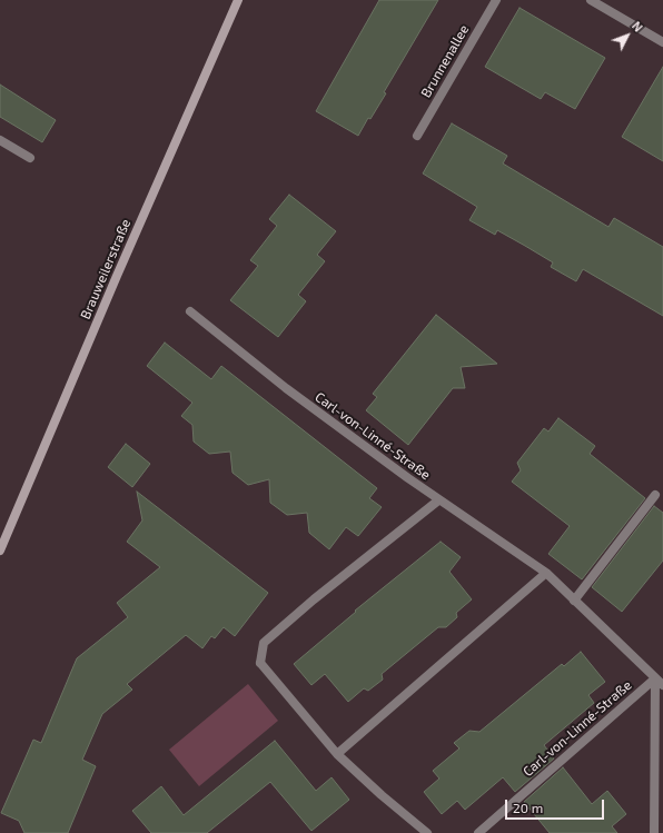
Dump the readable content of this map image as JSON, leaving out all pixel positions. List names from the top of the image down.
{
  "streets": {
    "main road": ["Brauweilerstraße"],
    "street": ["Brunnenallee", "Carl-von-Linné-Straße"]
  },
  "scale_bar": "20 m",
  "north": "top right"
}
